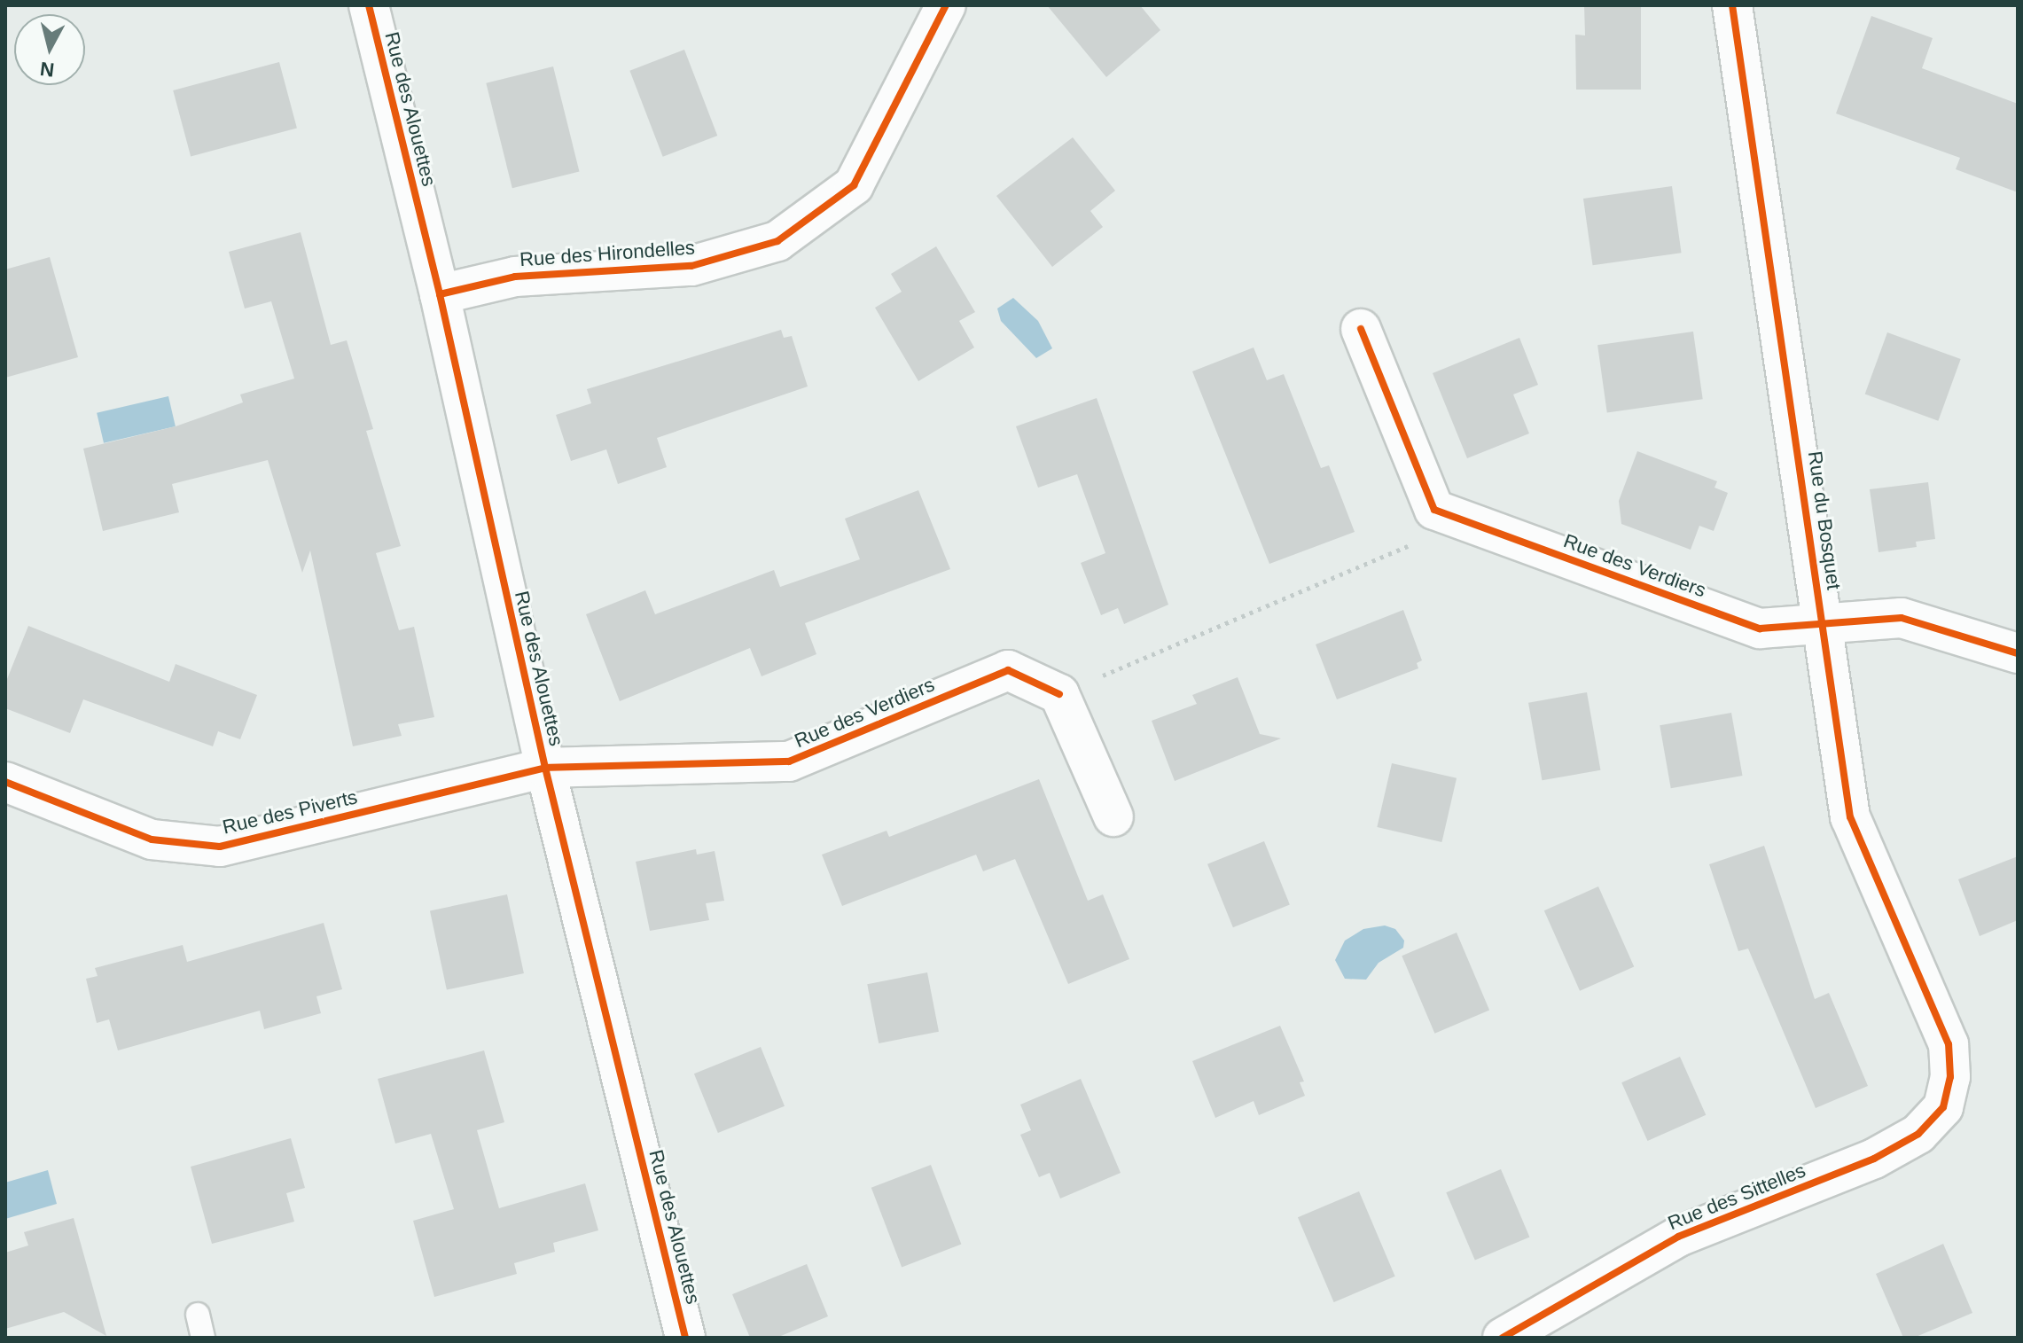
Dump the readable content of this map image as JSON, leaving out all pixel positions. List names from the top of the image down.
{
  "streets": {
    "street": [
      "Rue des Alouettes",
      "Rue des Hirondelles",
      "Rue du Bosquet",
      "Rue des Verdiers",
      "Rue des Piverts",
      "Rue des Sittelles"
    ]
  },
  "crossings": [
    ["Rue des Alouettes", "Rue des Hirondelles"],
    ["Rue des Alouettes", "Rue des Verdiers"],
    ["Rue des Alouettes", "Rue des Piverts"],
    ["Rue du Bosquet", "Rue des Verdiers"],
    ["Rue du Bosquet", "Rue des Sittelles"],
    ["Rue des Verdiers", "Rue des Piverts"]
  ],
  "north": "bottom"
}
